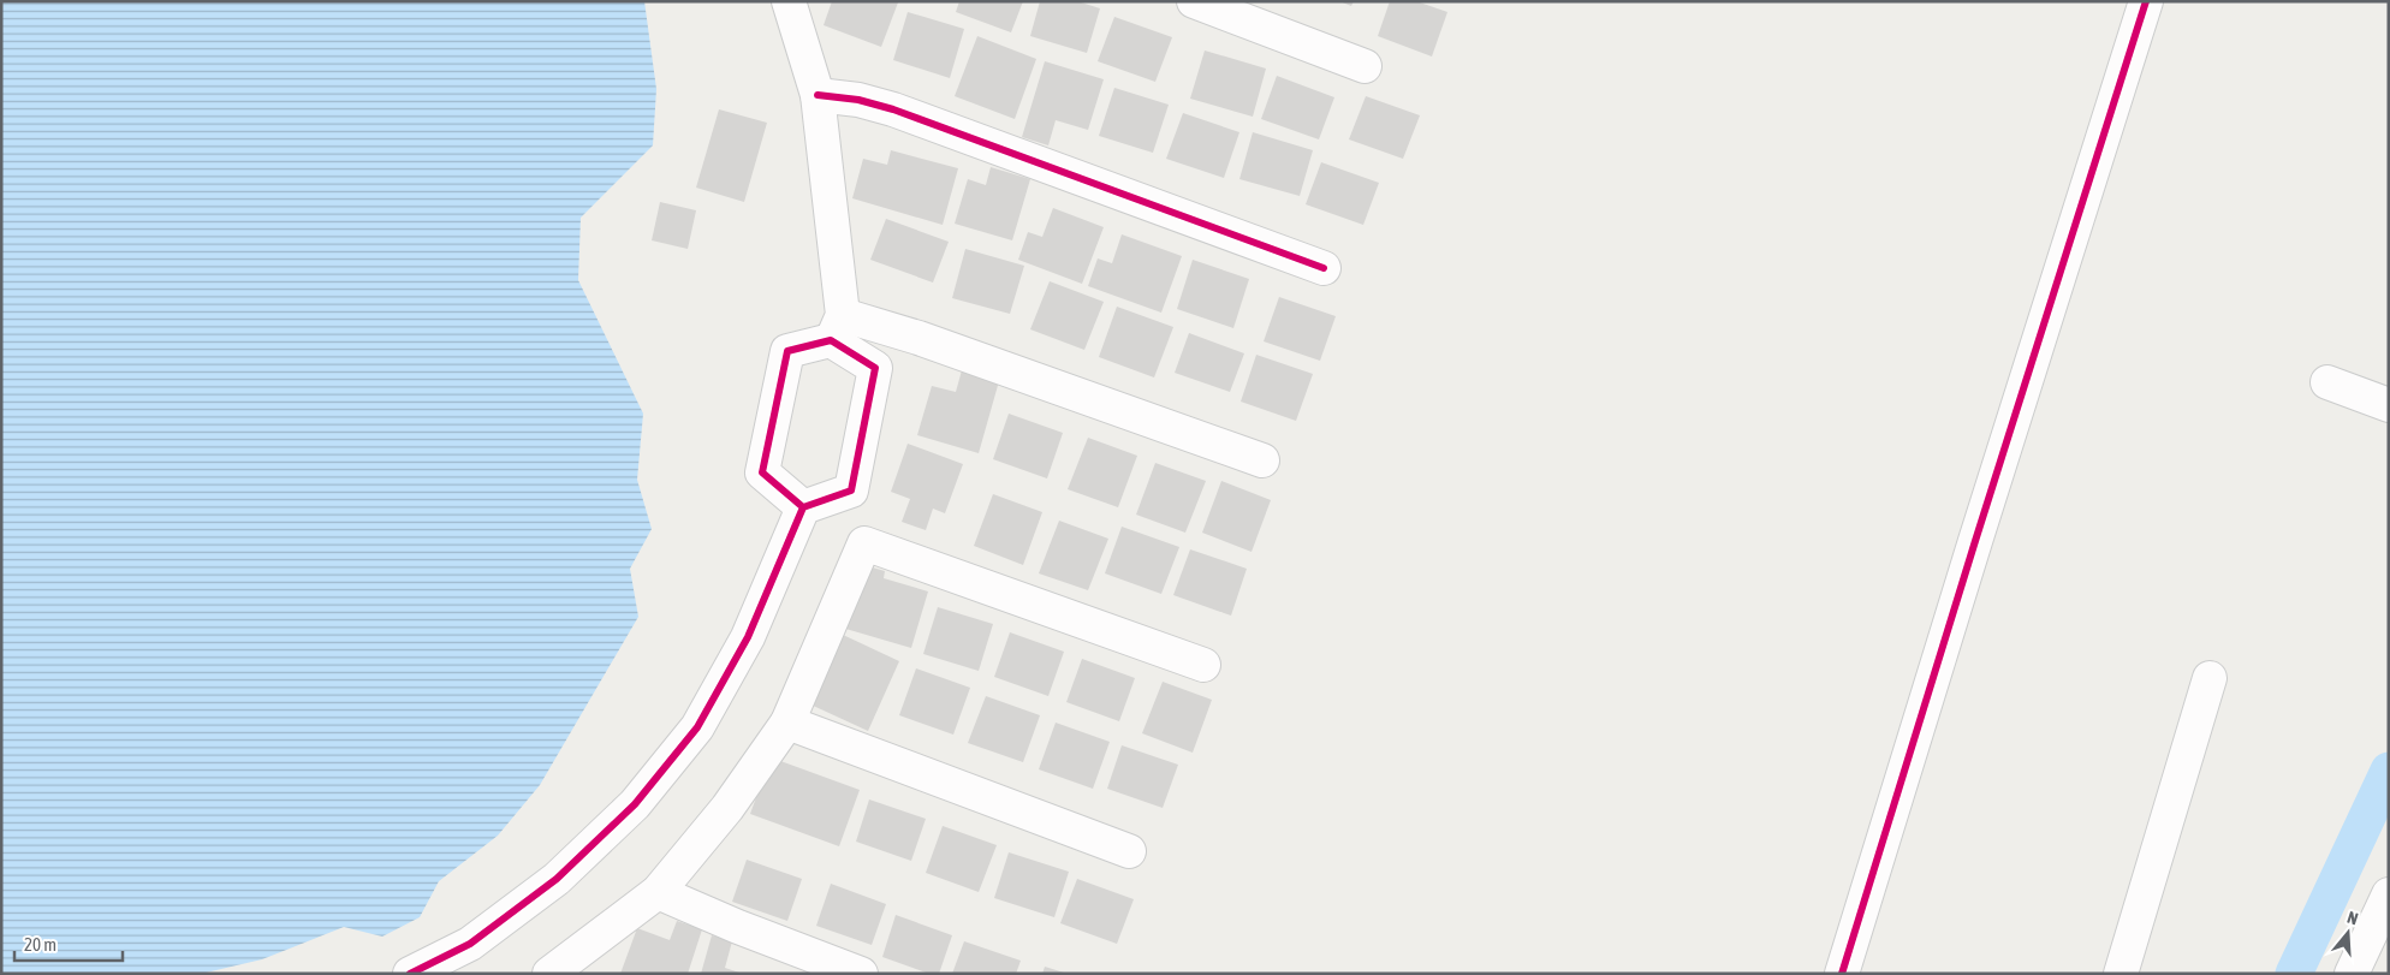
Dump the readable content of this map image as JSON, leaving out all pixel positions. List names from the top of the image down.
{
  "scale_bar": "20 m",
  "north": "top"
}
